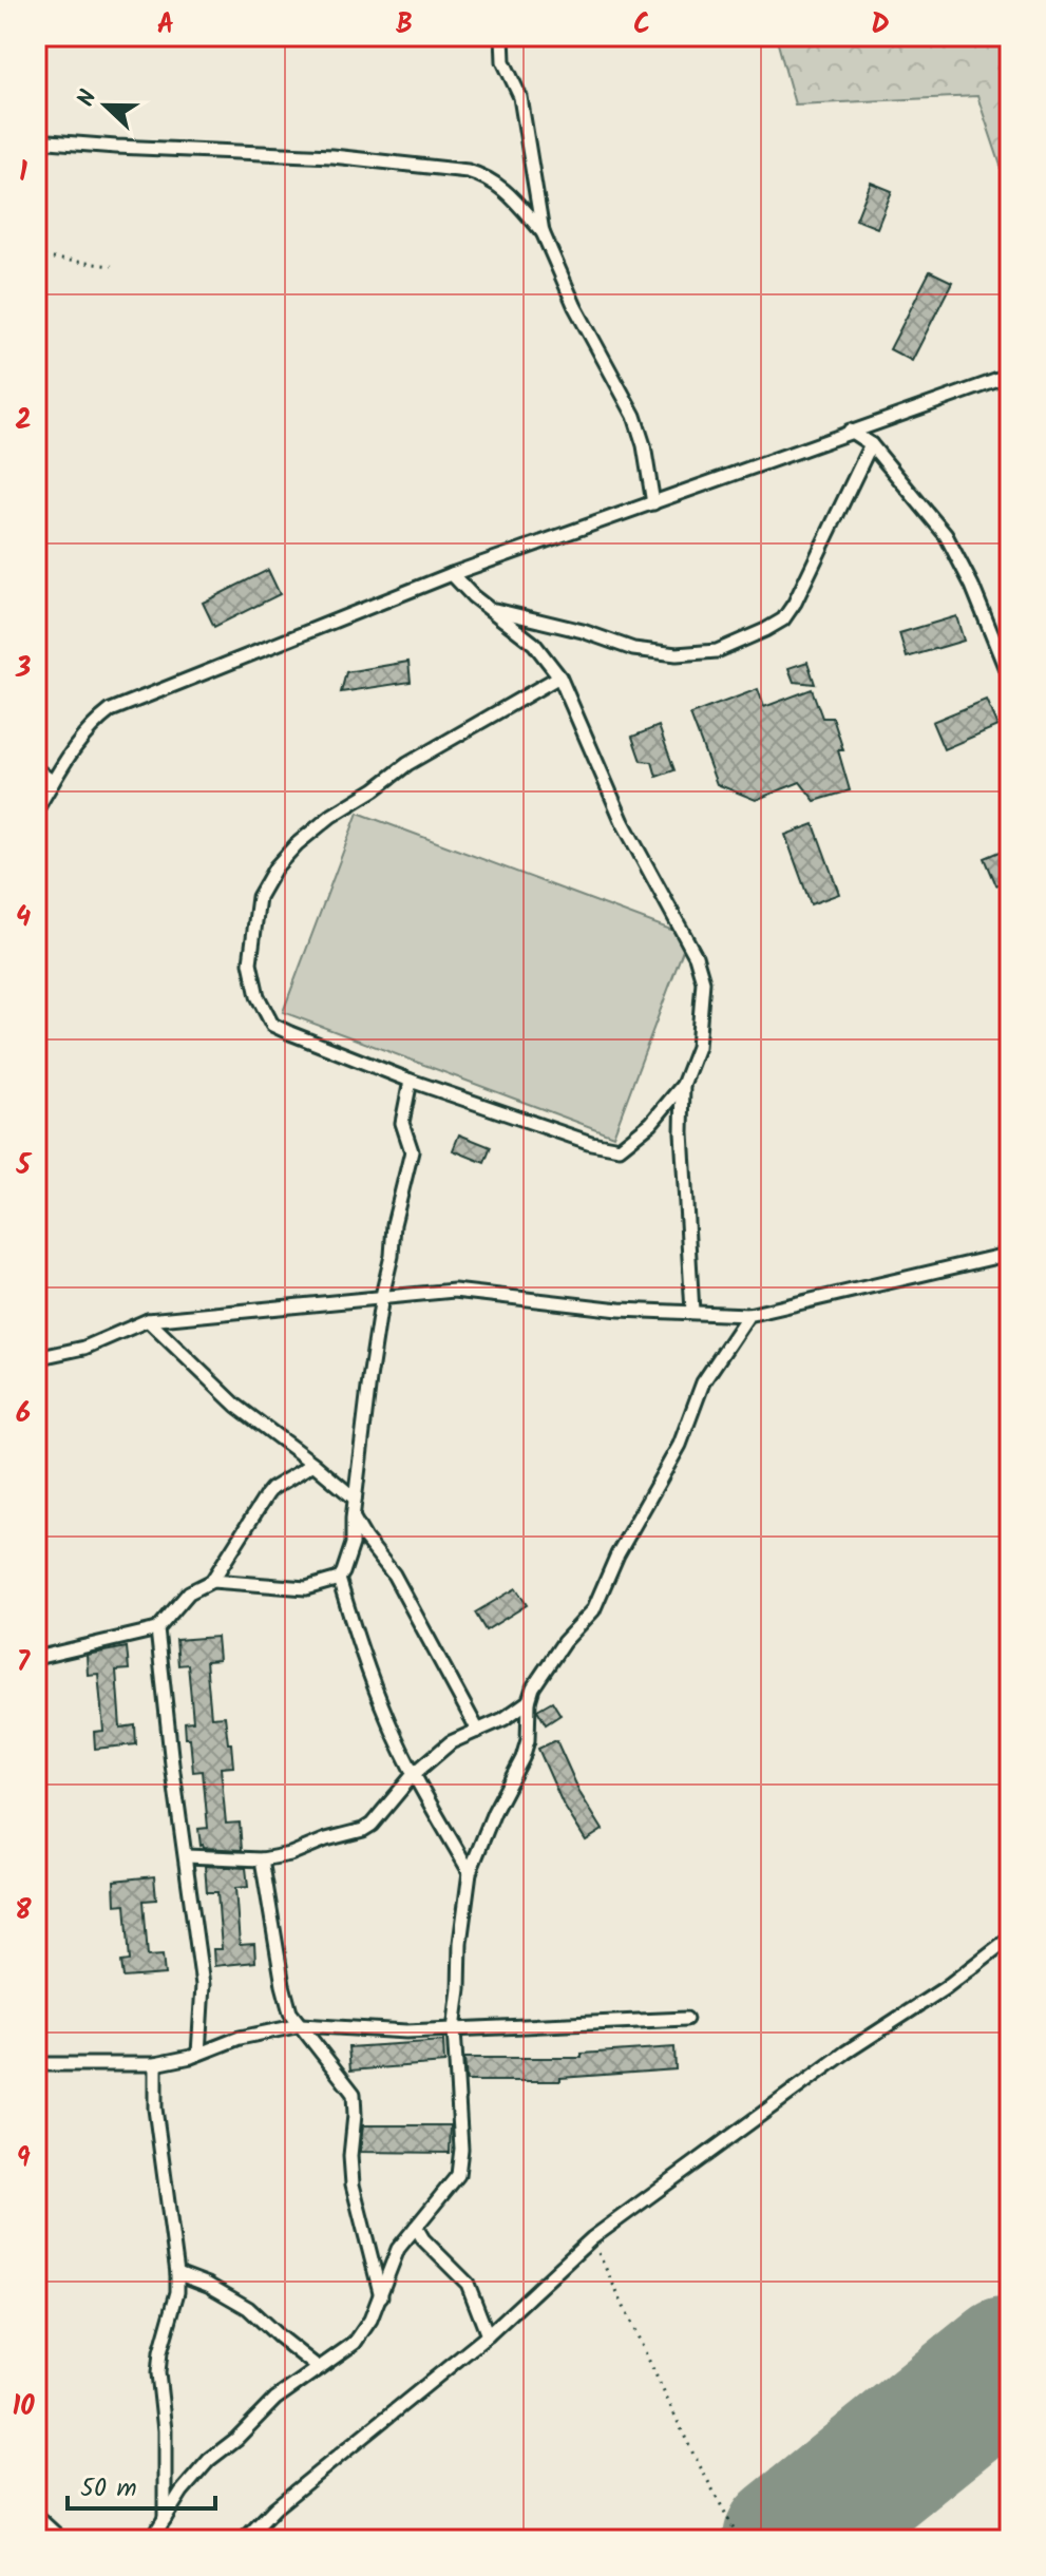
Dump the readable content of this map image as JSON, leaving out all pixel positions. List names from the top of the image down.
{
  "scale_bar": "50 m",
  "north": "left",
  "grid": {
    "columns": [
      "A",
      "B",
      "C",
      "D"
    ],
    "rows": [
      "1",
      "2",
      "3",
      "4",
      "5",
      "6",
      "7",
      "8",
      "9",
      "10"
    ]
  }
}
